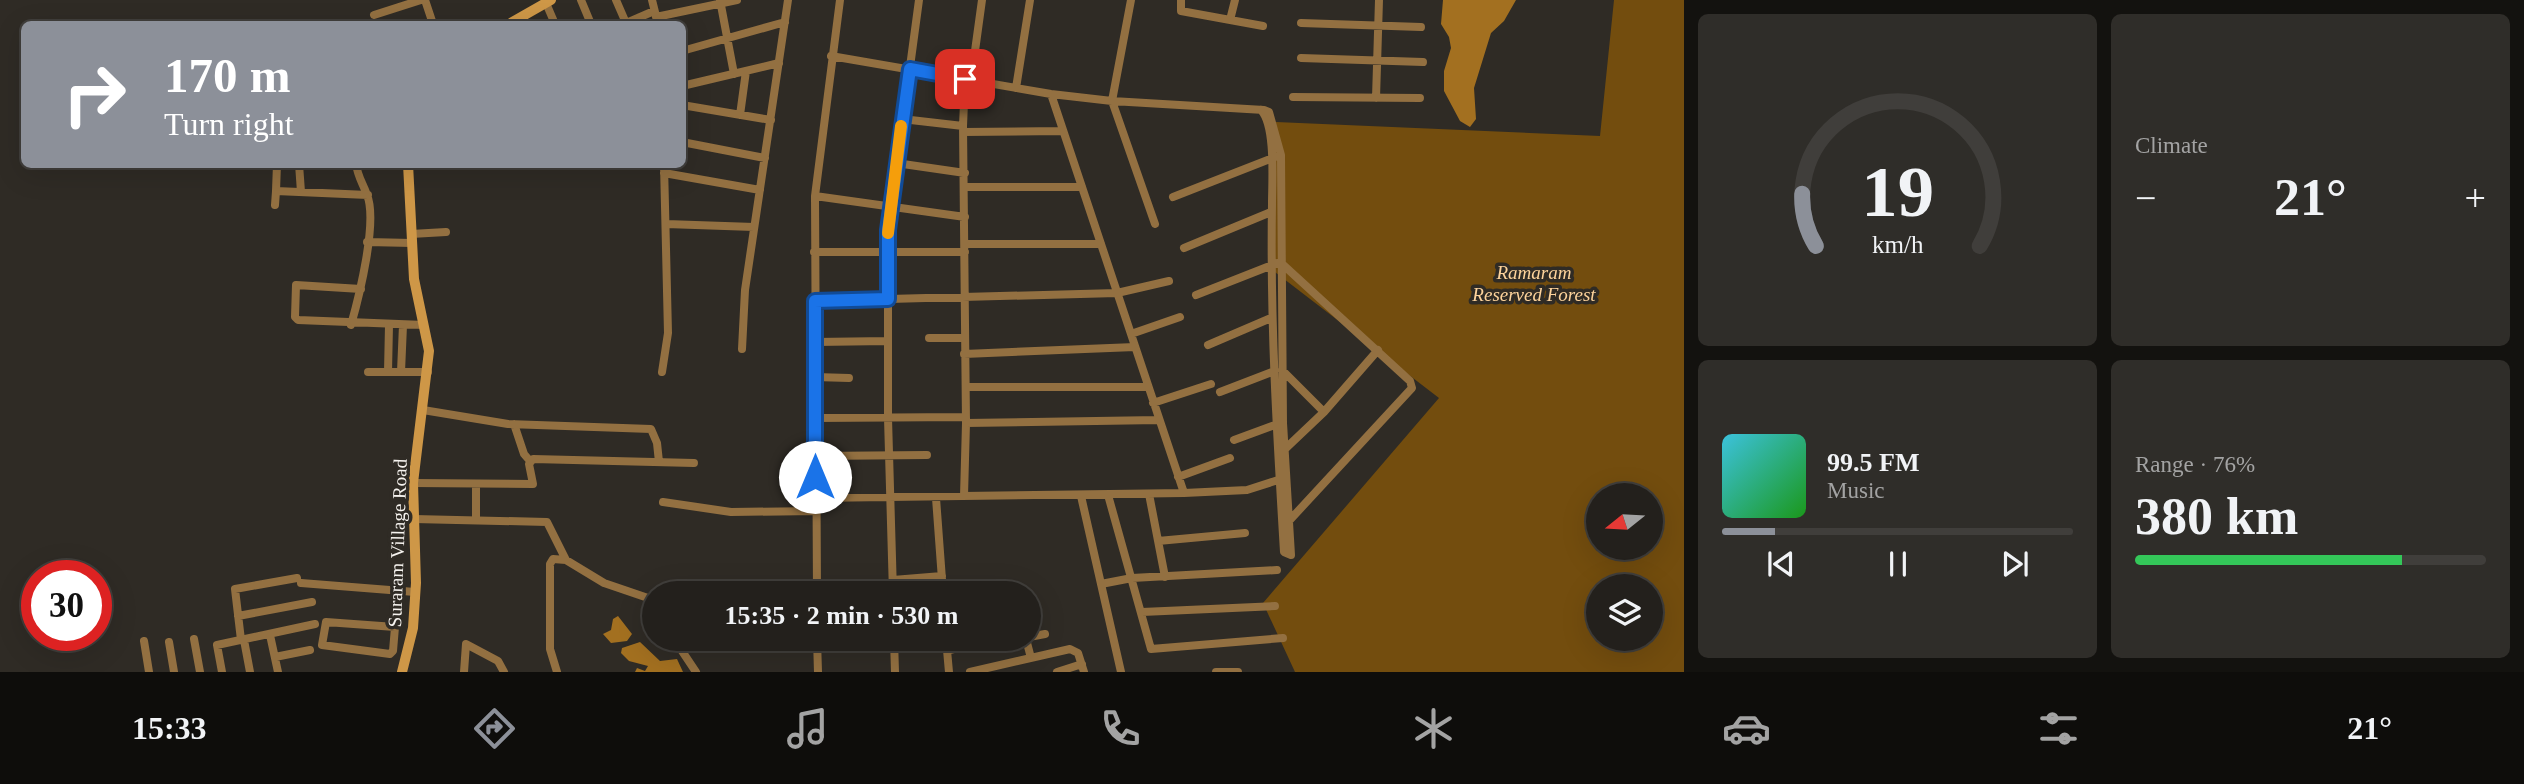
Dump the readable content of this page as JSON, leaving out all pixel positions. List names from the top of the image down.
{
  "streets": {
    "main road": ["Suraram Village Road"]
  },
  "parks": ["Ramaram Reserved Forest"],
  "north": "left",
  "page": {
    "tile": [
      "Climate",
      ["Range · 76%", "380 km"]
    ],
    "turn": ["170 m", "Turn right"],
    "heat": ["−", "21°", "+"],
    "song": ["99.5 FM", "Music"],
    "limit": "30",
    "trip": "15:35 · 2 min · 530 m",
    "tabs": ["15:33", "21°"],
    "gauge": ["19", "km/h"]
  }
}
